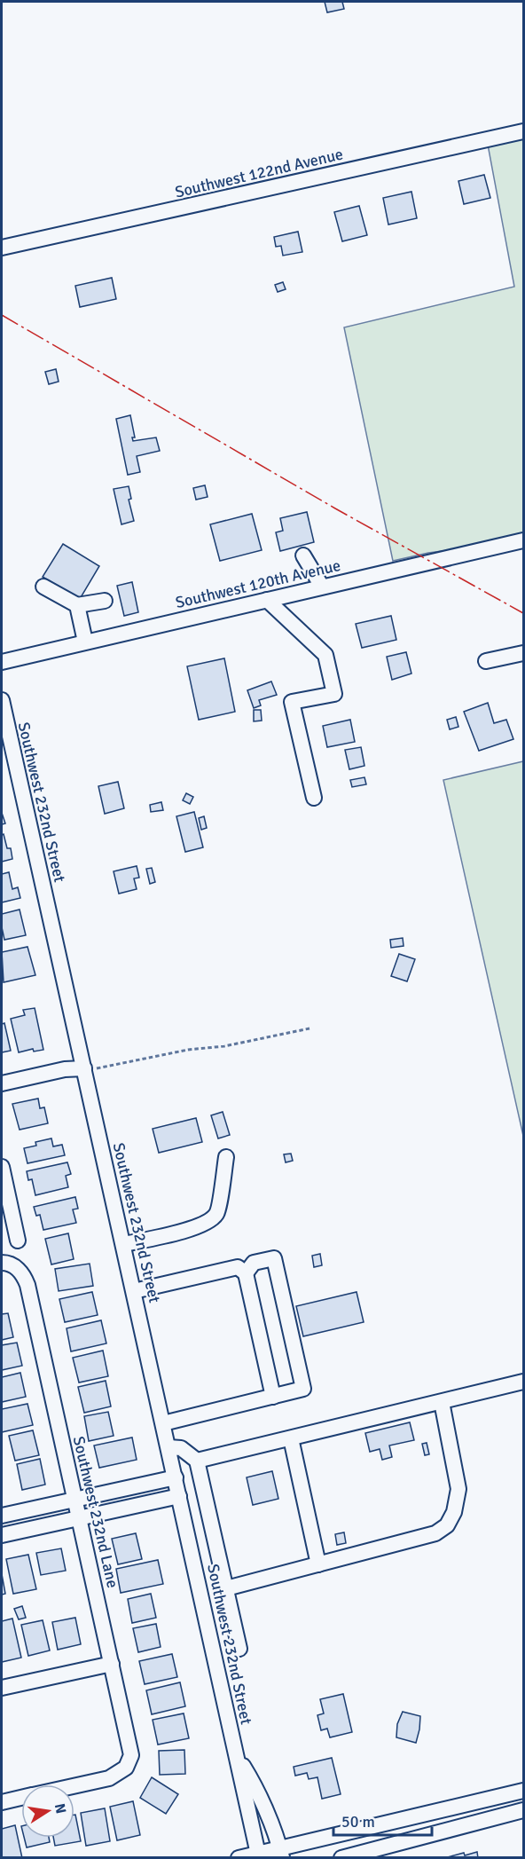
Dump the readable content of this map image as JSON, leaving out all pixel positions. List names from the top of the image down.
{
  "streets": {
    "street": [
      "Southwest 122nd Avenue",
      "Southwest 120th Avenue",
      "Southwest 232nd Street",
      "Southwest 232nd Lane"
    ]
  },
  "scale_bar": "50 m",
  "north": "right"
}
